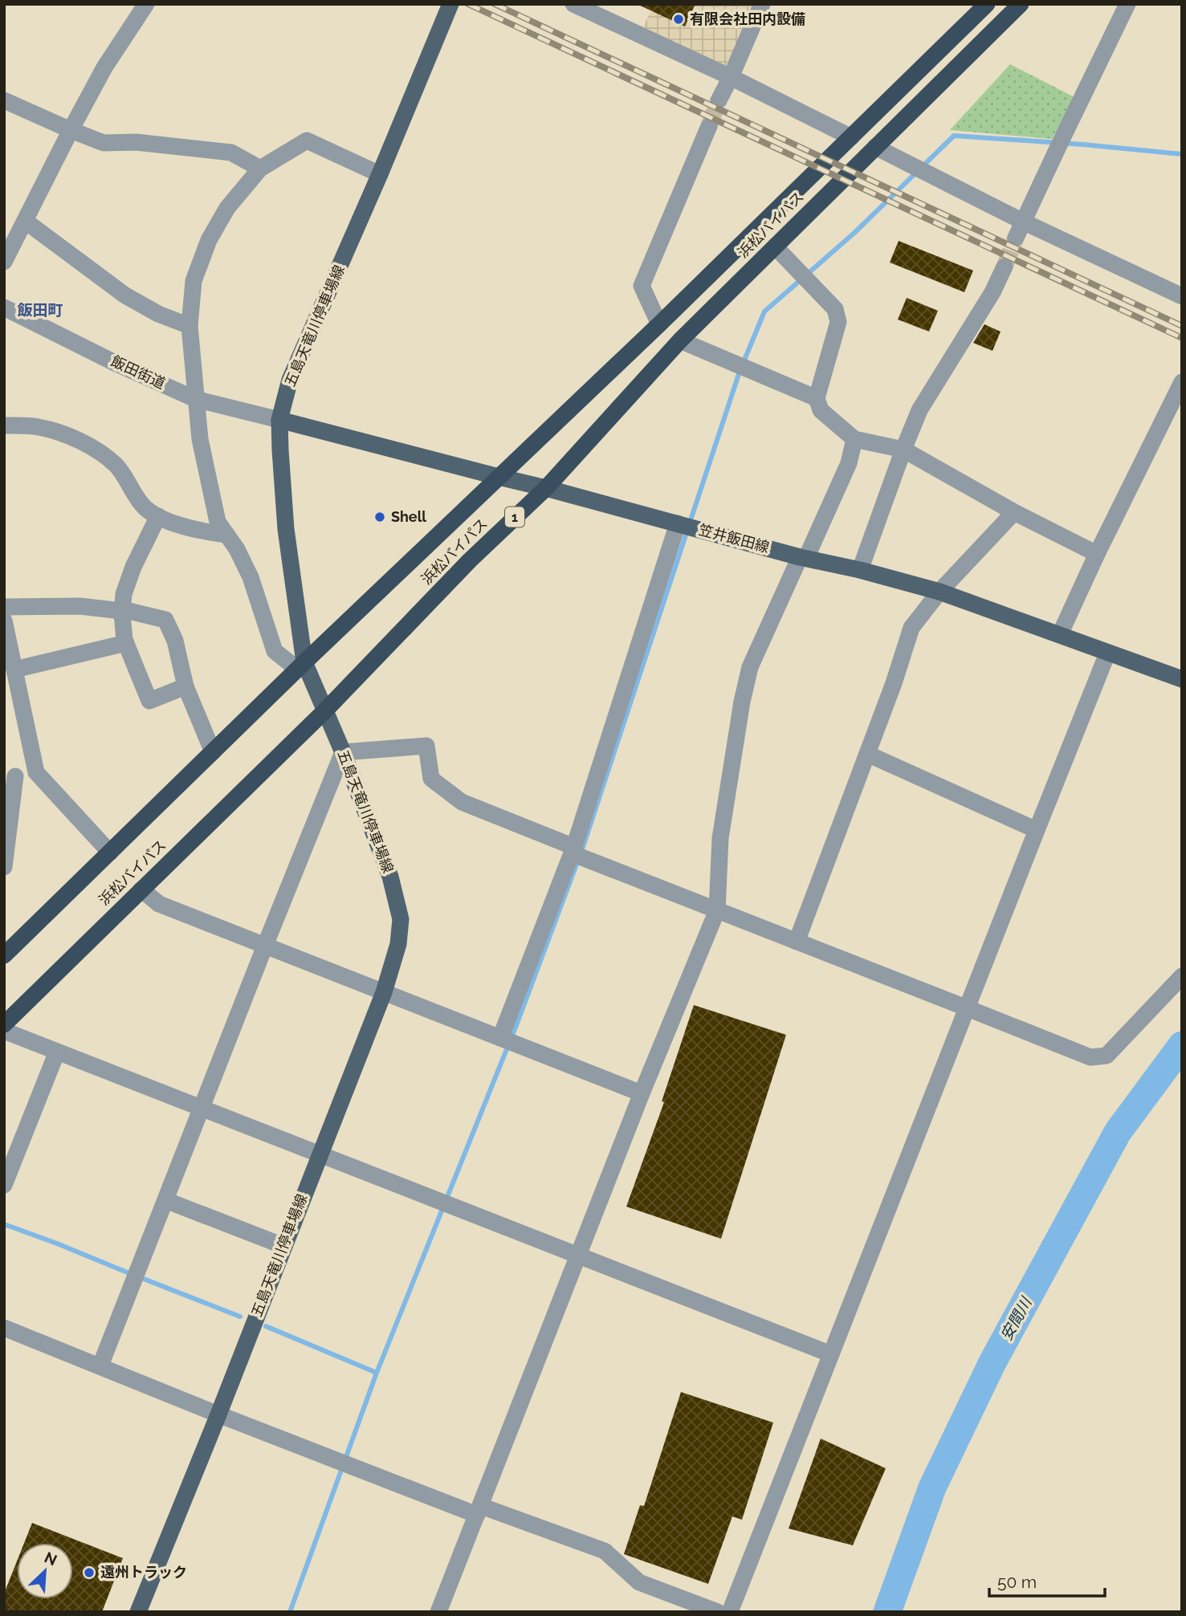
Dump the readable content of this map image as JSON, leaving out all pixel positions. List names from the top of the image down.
{
  "streets": {
    "highway": ["浜松バイパス", "1"],
    "main road": ["五島天竜川停車場線", "笠井飯田線"],
    "street": ["飯田街道"]
  },
  "crossings": [
    ["浜松バイパス", "五島天竜川停車場線"],
    ["浜松バイパス", "笠井飯田線"],
    ["五島天竜川停車場線", "飯田街道"],
    ["五島天竜川停車場線", "笠井飯田線"],
    ["飯田街道", "笠井飯田線"]
  ],
  "districts": ["飯田町"],
  "water": ["安間川"],
  "places": ["有限会社田内設備", "Shell", "遠州トラック"],
  "scale_bar": "50 m",
  "north": "top right"
}
